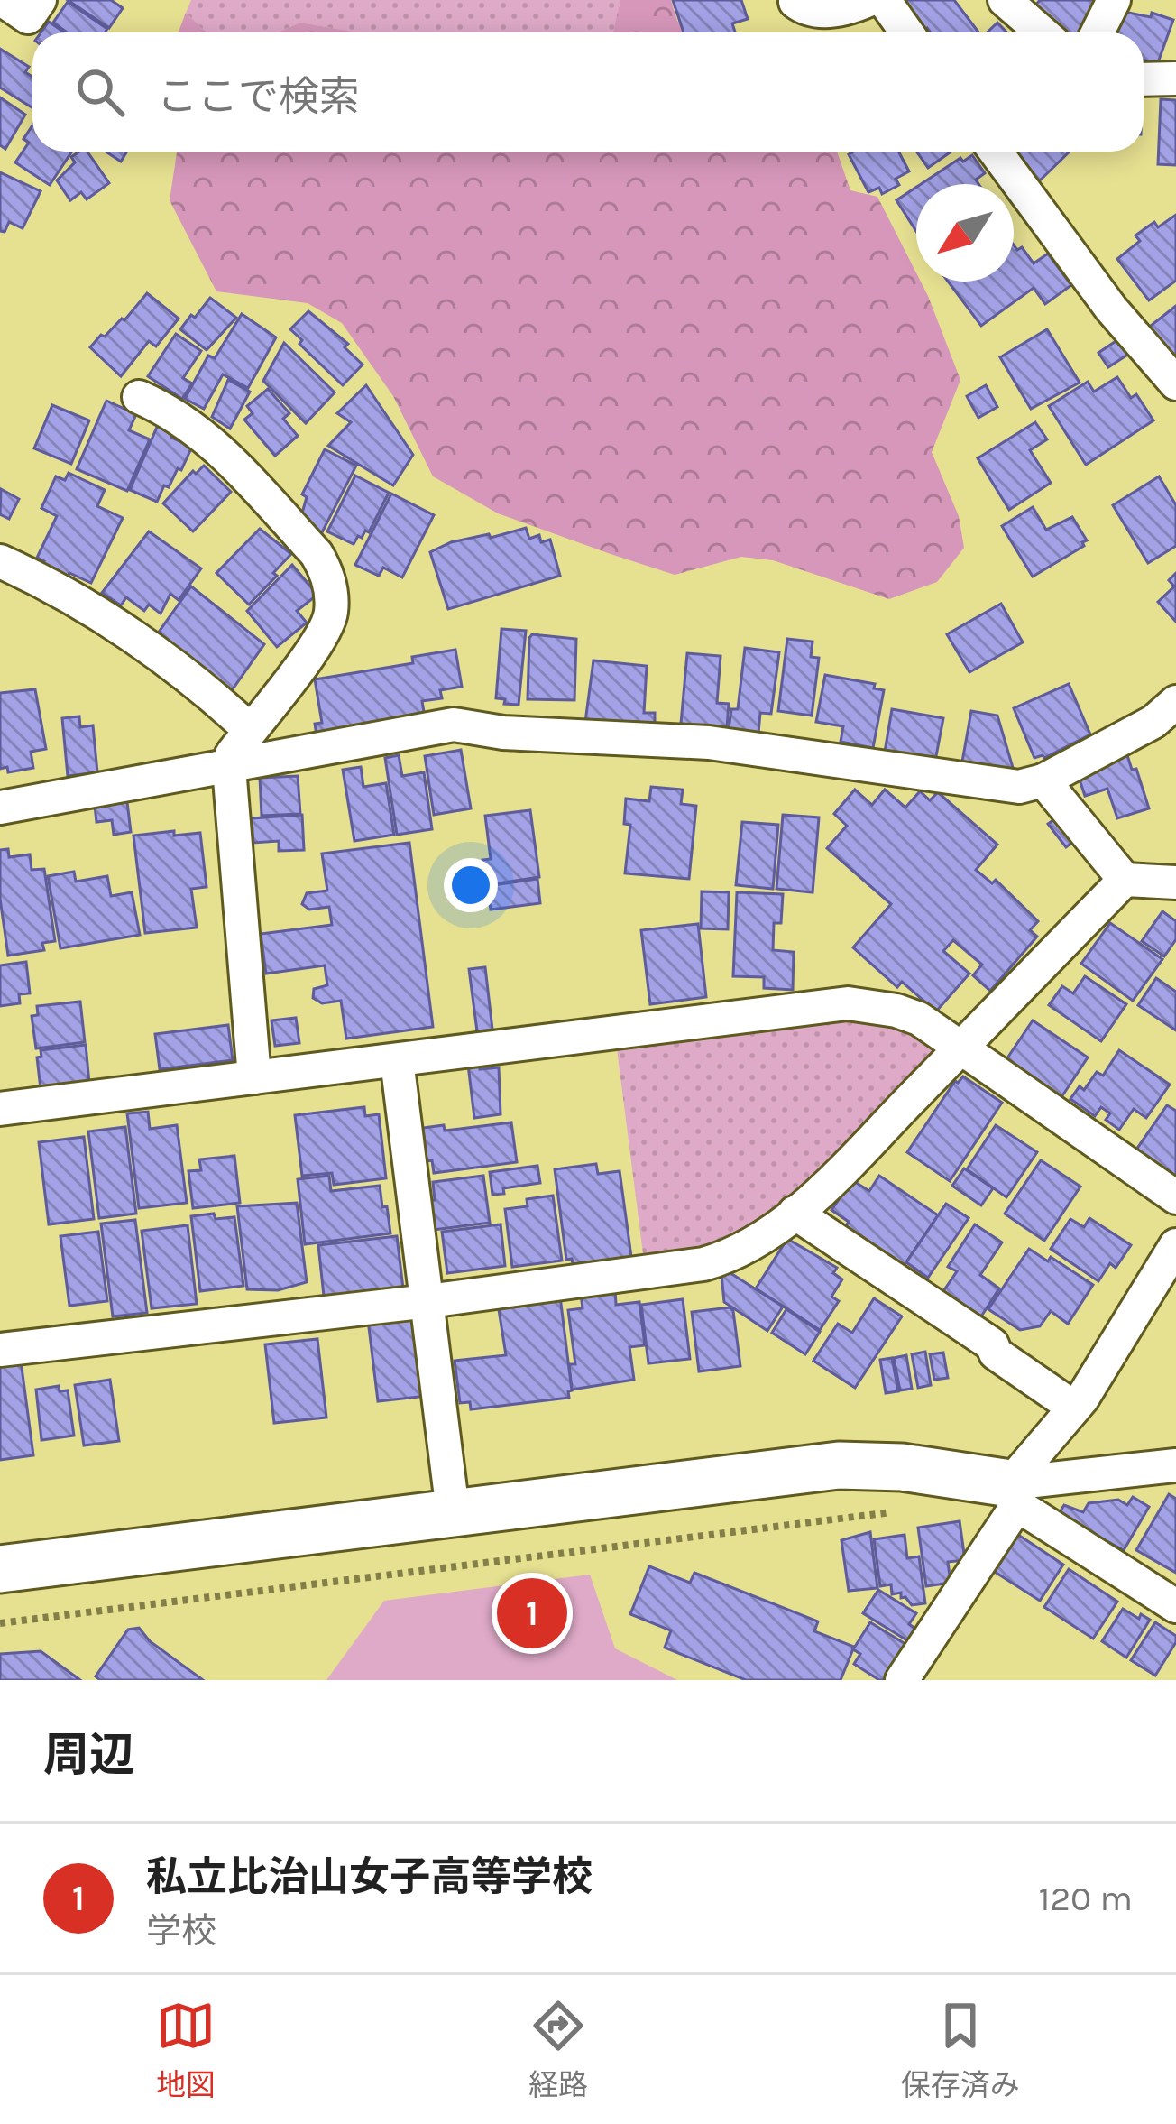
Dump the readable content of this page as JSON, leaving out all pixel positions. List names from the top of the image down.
{
  "north": "bottom left",
  "page": {
    "search": "ここで検索",
    "pins": "1",
    "heading": "周辺",
    "list": [
      {
        "mark": "1",
        "name": "私立比治山女子高等学校",
        "note": "学校",
        "value": "120 m"
      }
    ],
    "nav": ["地図", "経路", "保存済み"]
  }
}
